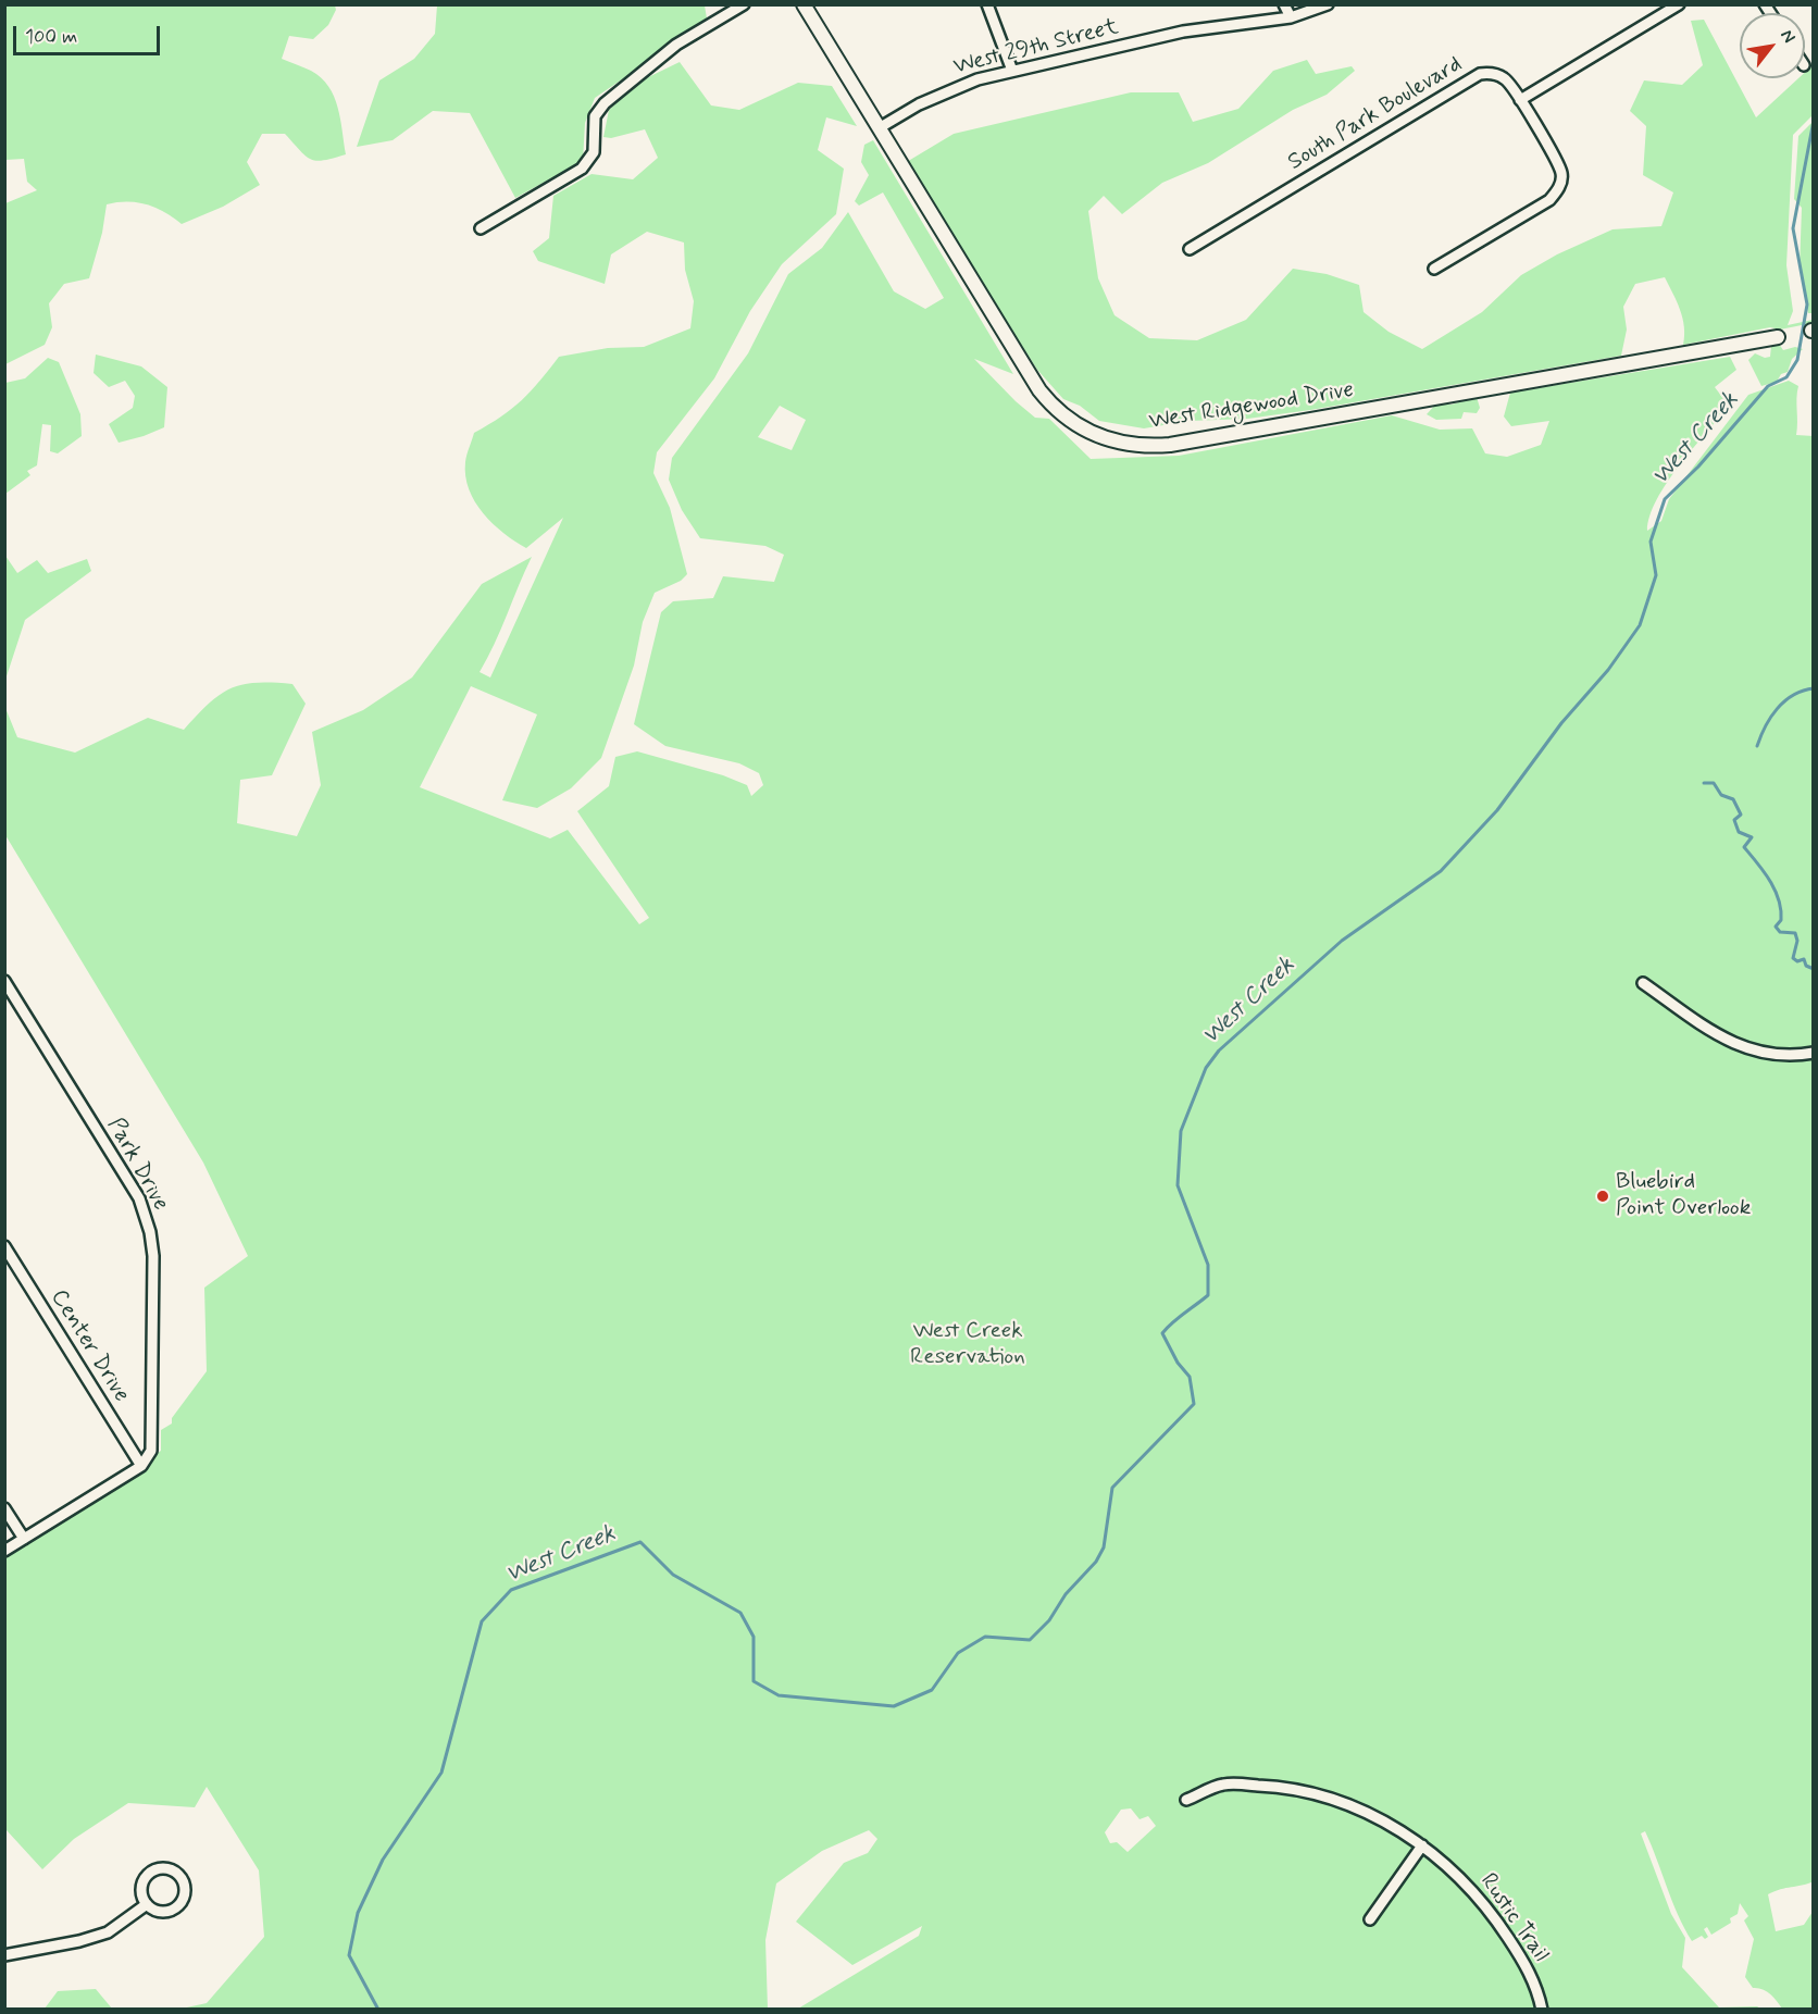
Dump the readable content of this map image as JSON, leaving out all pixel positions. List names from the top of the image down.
{
  "streets": {
    "street": [
      "West 29th Street",
      "South Park Boulevard",
      "West Ridgewood Drive",
      "Park Drive",
      "Center Drive",
      "Rustic Trail"
    ]
  },
  "crossings": [
    ["West 29th Street", "West Ridgewood Drive"],
    ["Park Drive", "Center Drive"]
  ],
  "water": ["West Creek"],
  "parks": ["West Creek Reservation"],
  "places": ["Bluebird Point Overlook"],
  "scale_bar": "100 m",
  "north": "top right"
}
